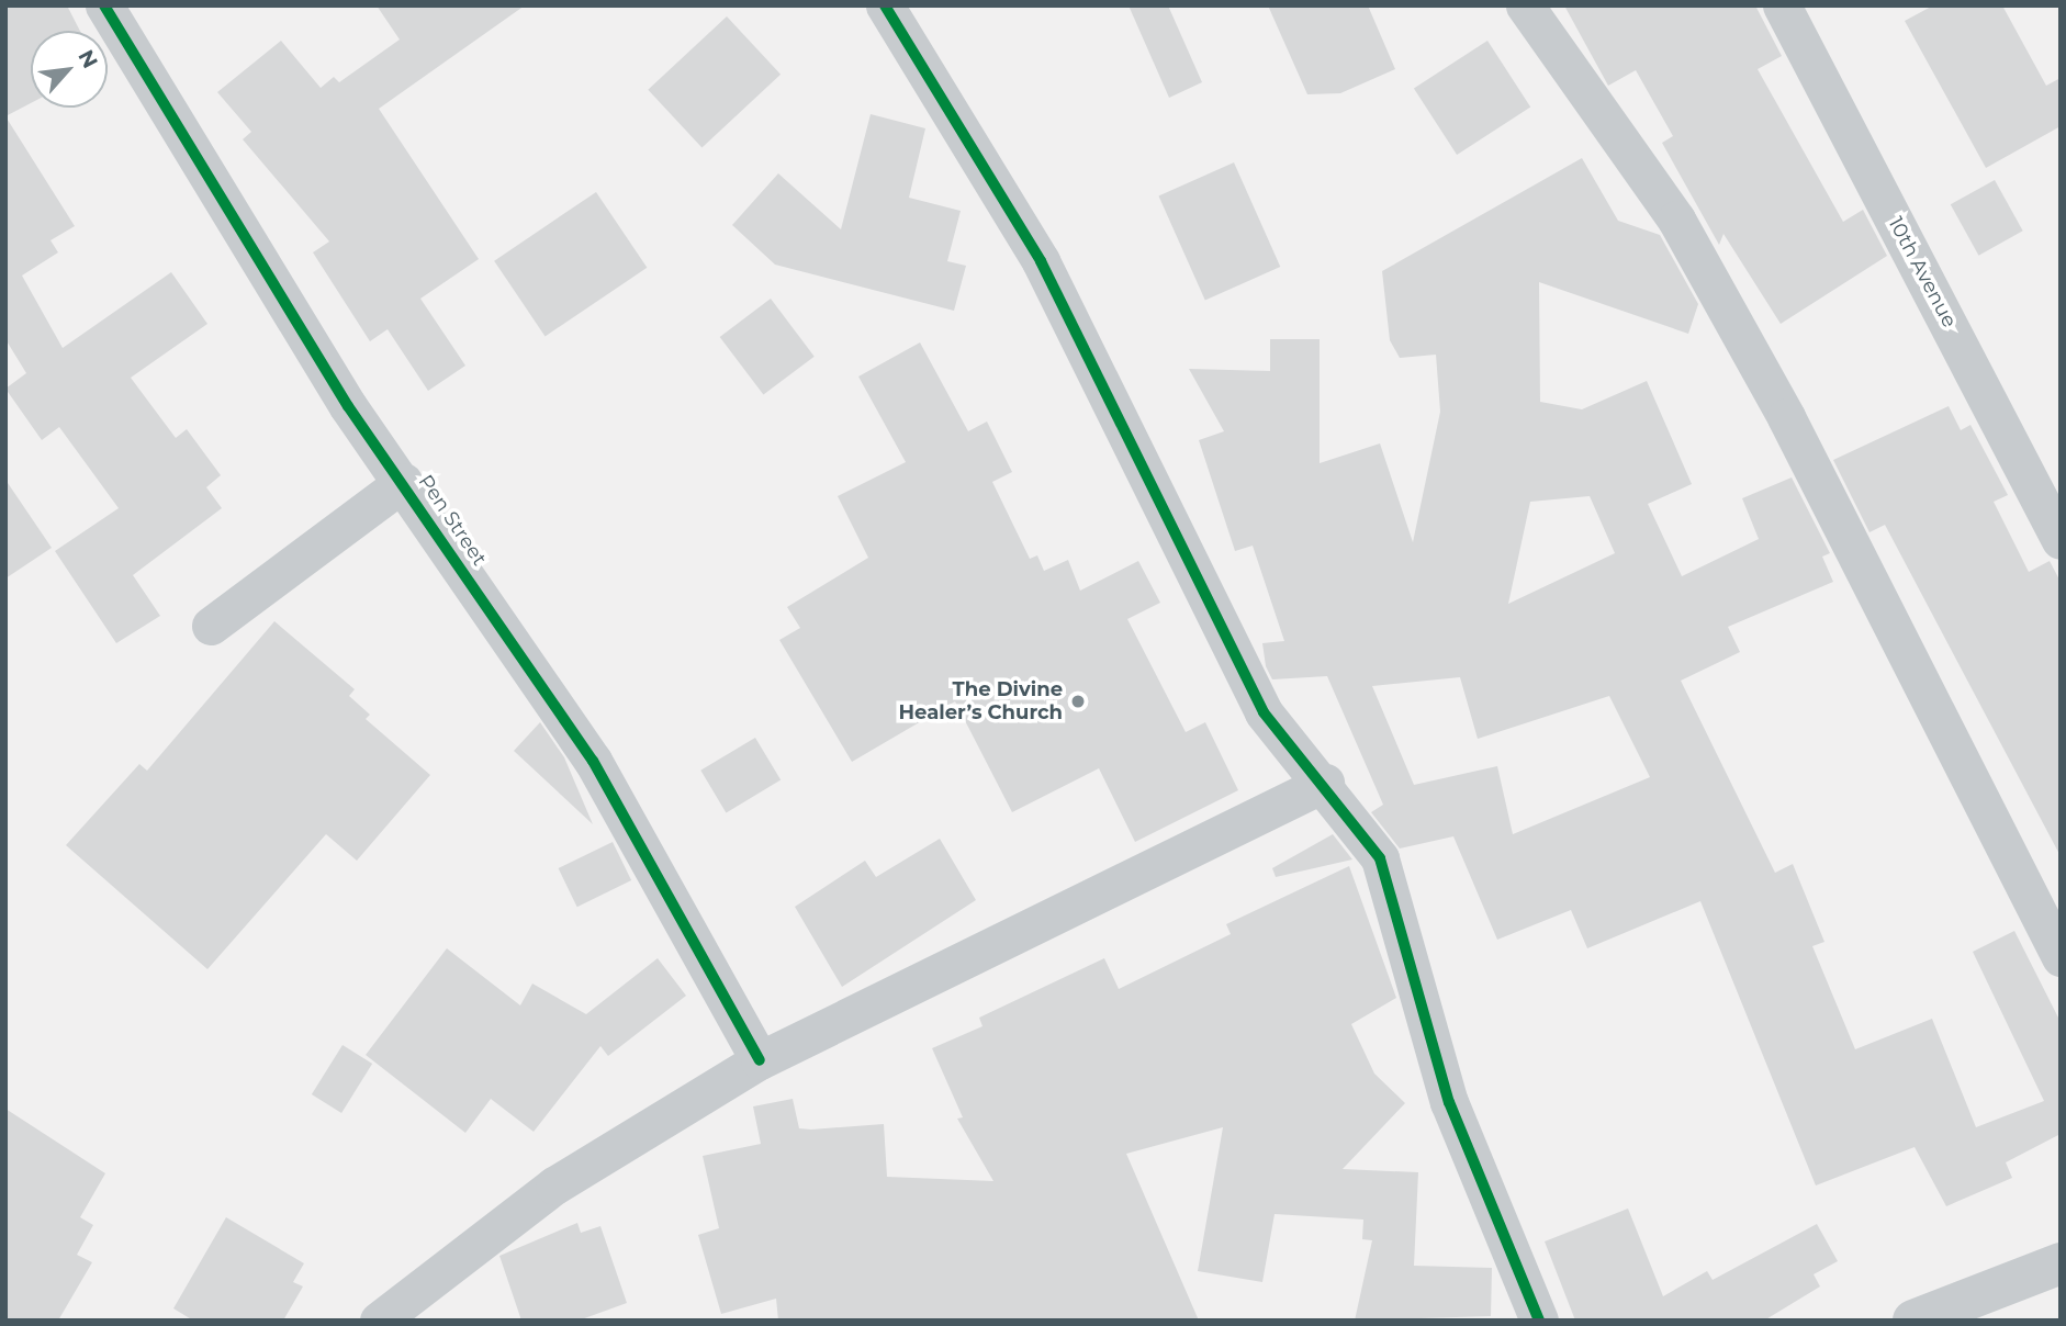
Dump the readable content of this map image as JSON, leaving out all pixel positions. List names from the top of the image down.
{
  "streets": {
    "street": ["10th Avenue", "Pen Street"]
  },
  "places": ["The Divine Healer’s Church"],
  "north": "top right"
}
